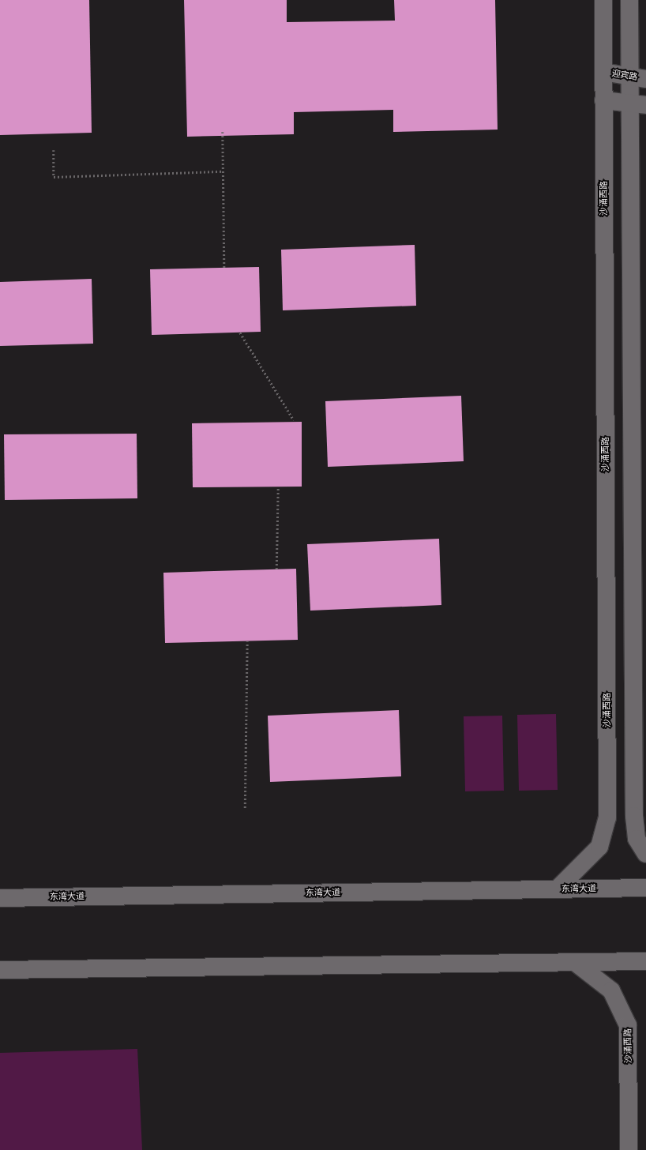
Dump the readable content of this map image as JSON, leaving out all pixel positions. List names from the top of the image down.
{
  "streets": {
    "street": ["迎宾路", "沙涌西路", "东湾大道"]
  },
  "crossings": [
    ["迎宾路", "沙涌西路"],
    ["沙涌西路", "东湾大道"]
  ]
}
